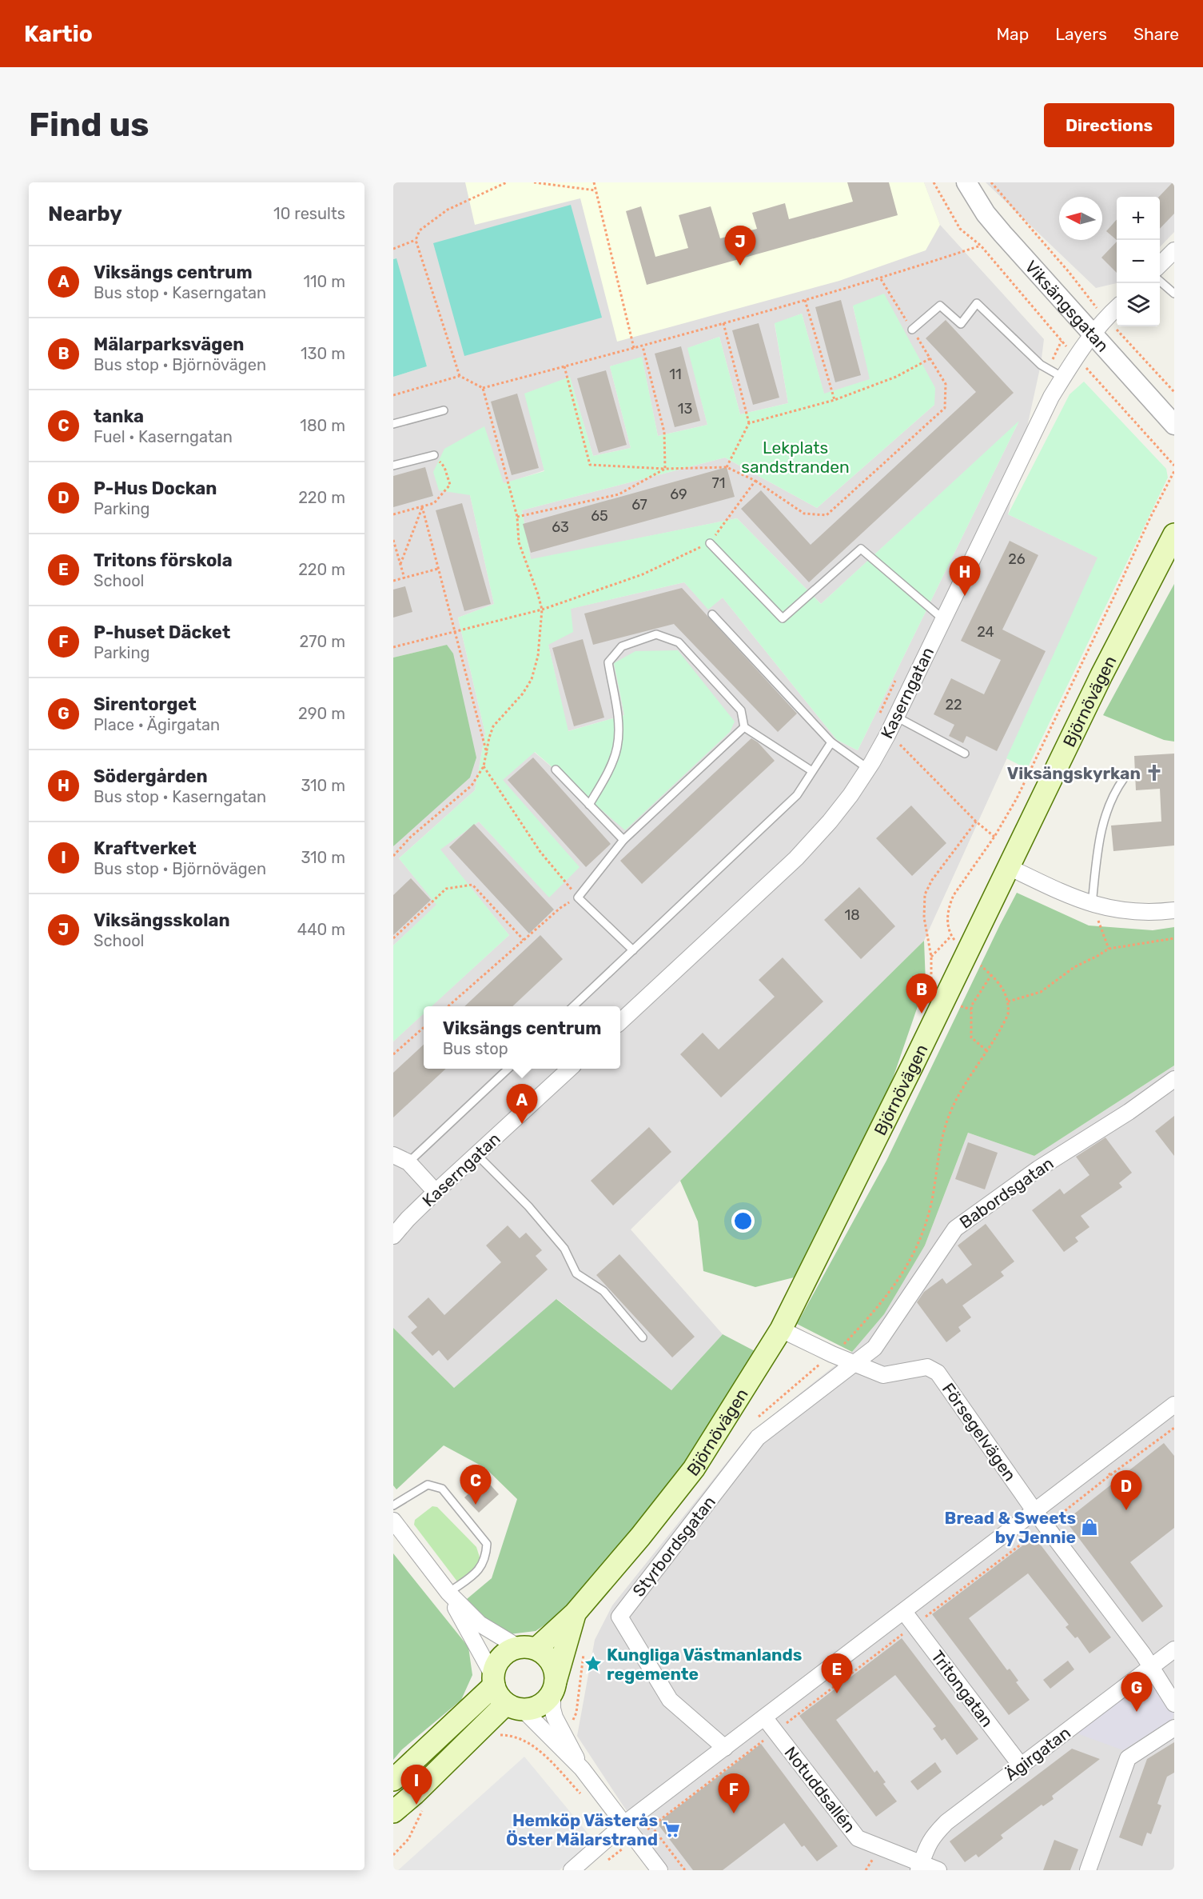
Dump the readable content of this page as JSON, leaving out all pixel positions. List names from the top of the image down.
{
  "streets": {
    "main road": ["Björnövägen"],
    "street": [
      "Viksängsgatan",
      "Kaserngatan",
      "Babordsgatan",
      "Försegelvägen",
      "Styrbordsgatan",
      "Tritongatan",
      "Ägirgatan",
      "Notuddsallén"
    ]
  },
  "crossings": [
    ["Viksängsgatan", "Kaserngatan"],
    ["Björnövägen", "Försegelvägen"],
    ["Babordsgatan", "Försegelvägen"],
    ["Babordsgatan", "Styrbordsgatan"],
    ["Försegelvägen", "Styrbordsgatan"],
    ["Försegelvägen", "Ägirgatan"],
    ["Tritongatan", "Ägirgatan"],
    ["Ägirgatan", "Notuddsallén"]
  ],
  "parks": ["Lekplats sandstranden"],
  "places": {
    "church": ["Viksängskyrkan"],
    "shop": ["Bread & Sweets by Jennie"],
    "place": ["Kungliga Västmanlands regemente"],
    "supermarket": ["Hemköp Västerås Öster Mälarstrand"]
  },
  "house_numbers": [
    "11",
    "13",
    "71",
    "69",
    "67",
    "65",
    "63",
    "26",
    "24",
    "22",
    "18"
  ],
  "north": "left",
  "page": {
    "header": "Kartio",
    "nav": ["Map", "Layers", "Share"],
    "buttons": "Directions",
    "title": "Find us",
    "heading": ["Nearby", "10 results"],
    "map_buttons": ["+", "−"],
    "pins": [
      "J",
      "H",
      "B",
      "A",
      "C",
      "D",
      "E",
      "G",
      "I",
      "F"
    ],
    "list": [
      {
        "mark": "A",
        "name": "Viksängs centrum",
        "note": "Bus stop · Kaserngatan",
        "value": "110 m"
      },
      {
        "mark": "B",
        "name": "Mälarparksvägen",
        "note": "Bus stop · Björnövägen",
        "value": "130 m"
      },
      {
        "mark": "C",
        "name": "tanka",
        "note": "Fuel · Kaserngatan",
        "value": "180 m"
      },
      {
        "mark": "D",
        "name": "P-Hus Dockan",
        "note": "Parking",
        "value": "220 m"
      },
      {
        "mark": "E",
        "name": "Tritons förskola",
        "note": "School",
        "value": "220 m"
      },
      {
        "mark": "F",
        "name": "P-huset Däcket",
        "note": "Parking",
        "value": "270 m"
      },
      {
        "mark": "G",
        "name": "Sirentorget",
        "note": "Place · Ägirgatan",
        "value": "290 m"
      },
      {
        "mark": "H",
        "name": "Södergården",
        "note": "Bus stop · Kaserngatan",
        "value": "310 m"
      },
      {
        "mark": "I",
        "name": "Kraftverket",
        "note": "Bus stop · Björnövägen",
        "value": "310 m"
      },
      {
        "mark": "J",
        "name": "Viksängsskolan",
        "note": "School",
        "value": "440 m"
      }
    ],
    "popup": ["Viksängs centrum", "Bus stop"]
  }
}
